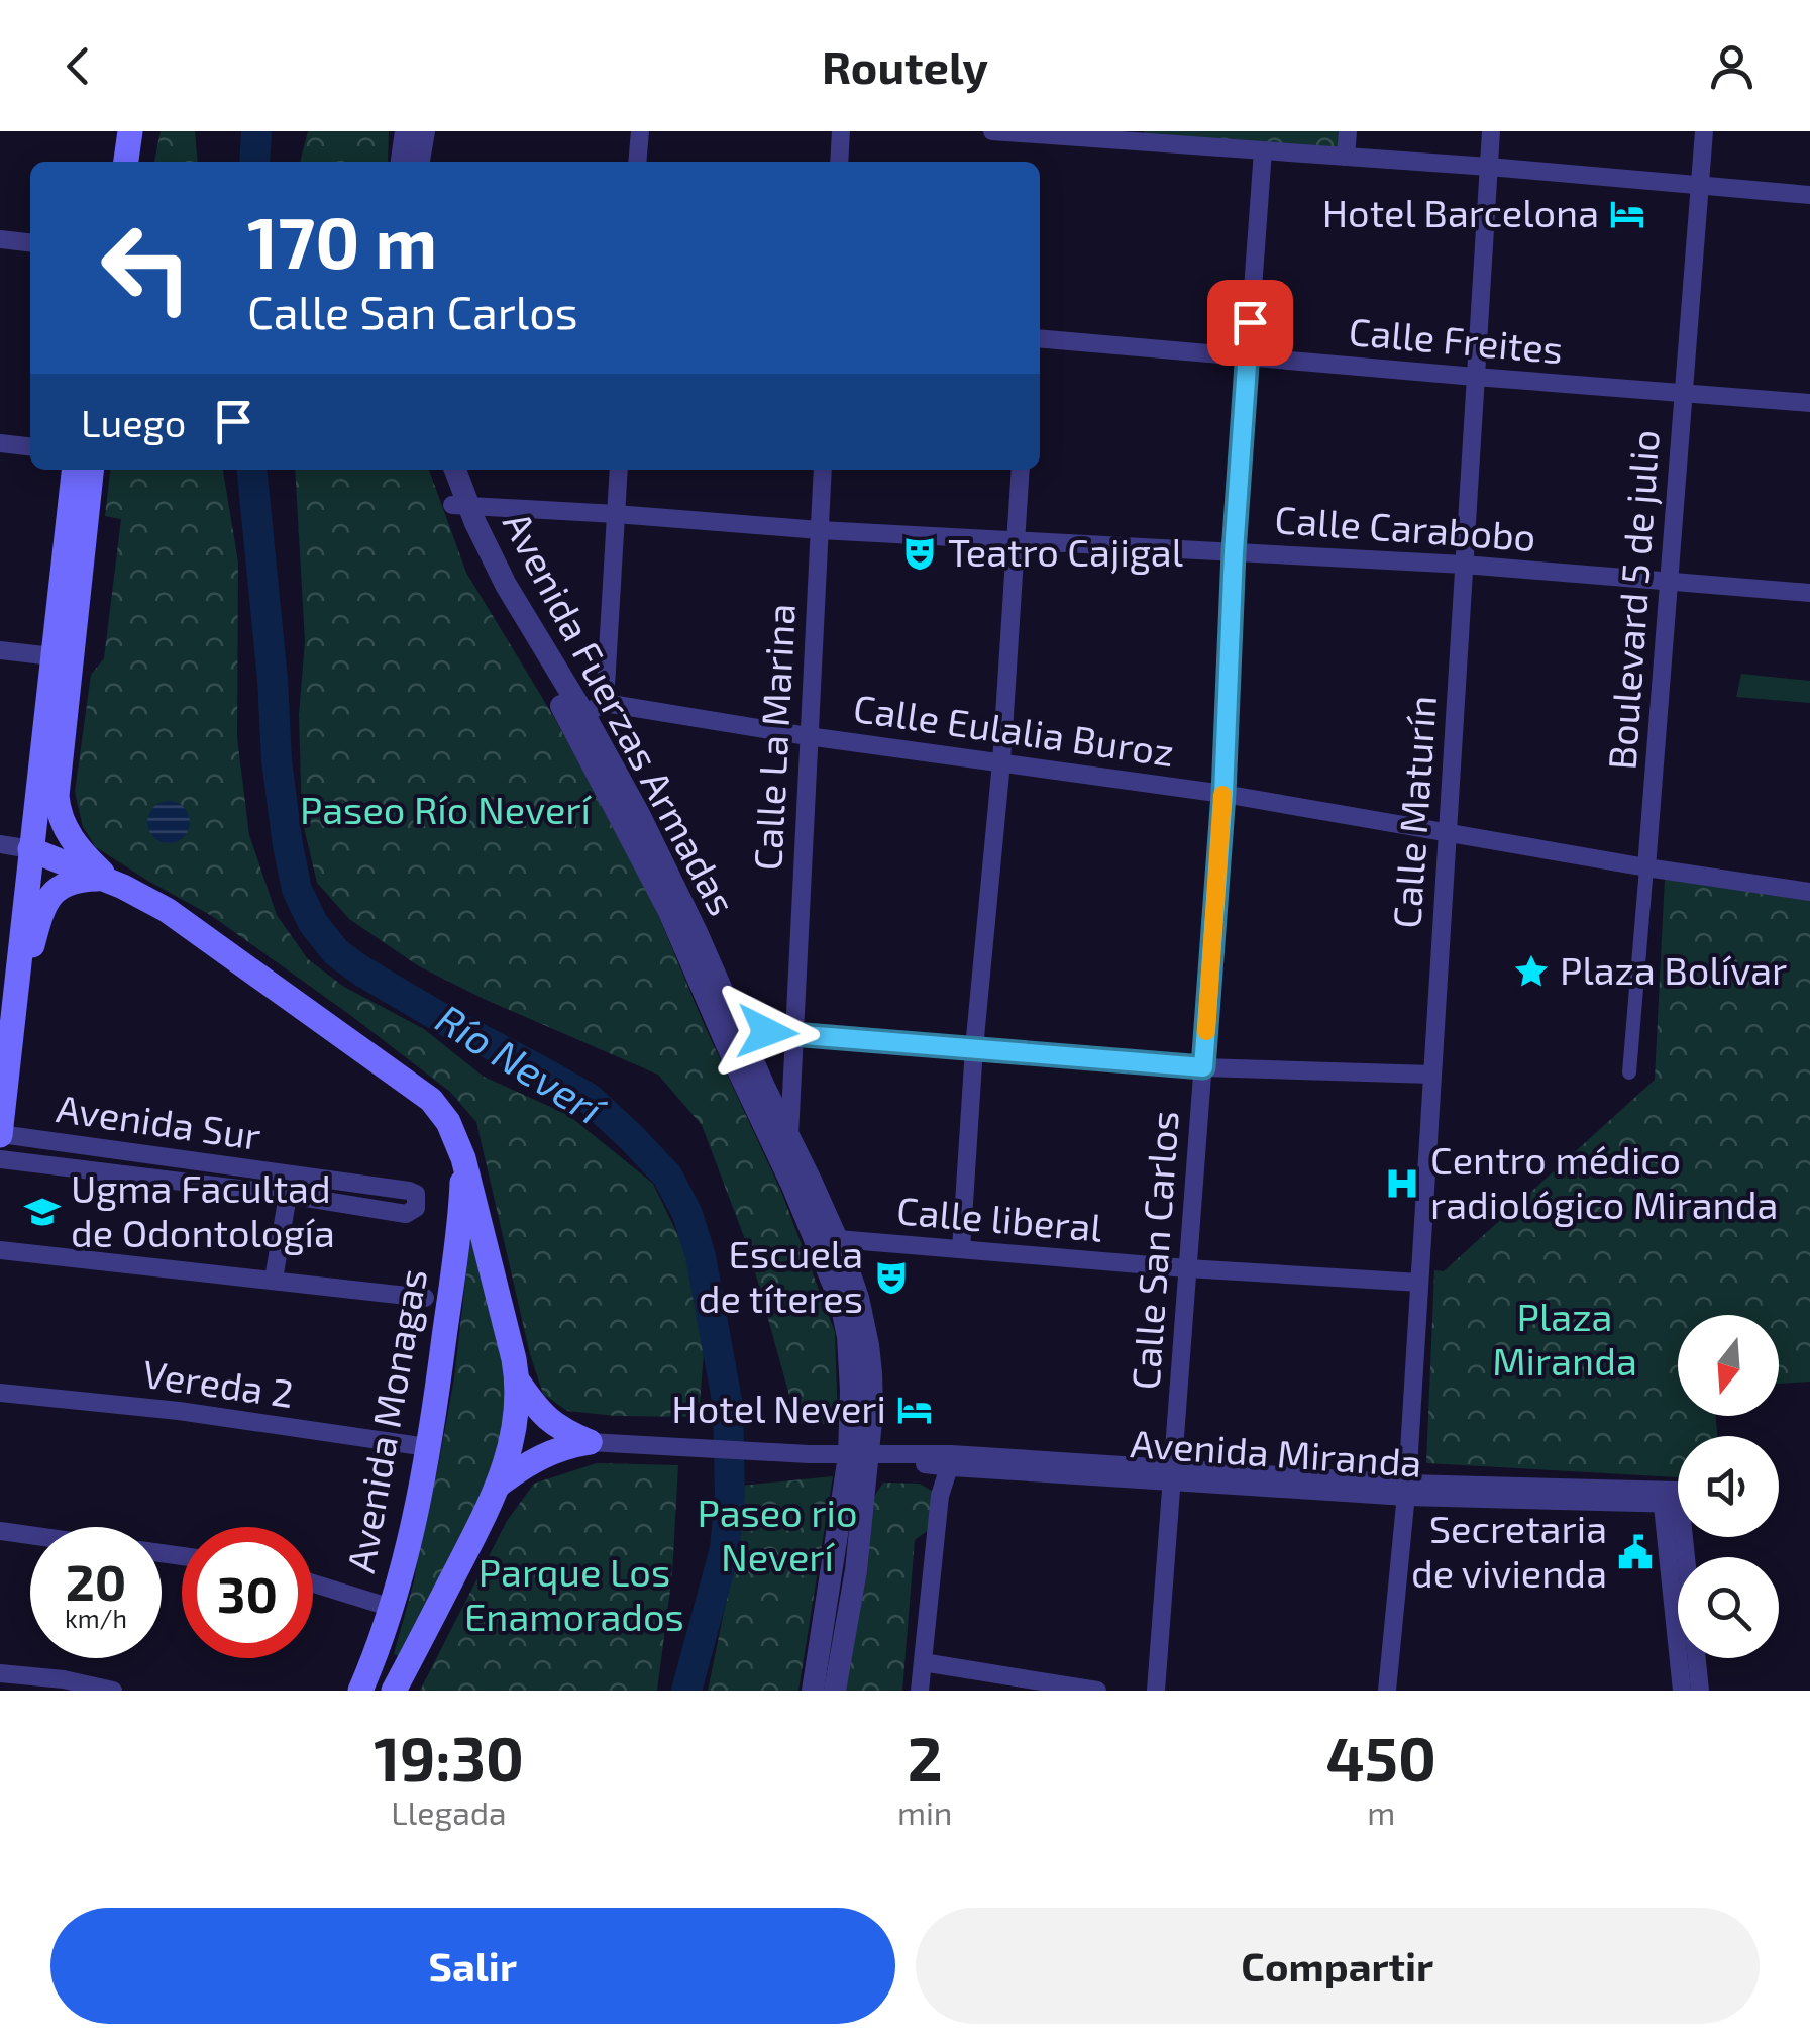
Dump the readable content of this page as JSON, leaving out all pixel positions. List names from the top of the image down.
{
  "streets": {
    "main road": ["Avenida Monagas"],
    "street": [
      "Calle Freites",
      "Calle Carabobo",
      "Boulevard 5 de julio",
      "Avenida Fuerzas Armadas",
      "Calle Eulalia Buroz",
      "Calle La Marina",
      "Calle Maturín",
      "Avenida Sur",
      "Calle liberal",
      "Calle San Carlos",
      "Vereda 2",
      "Avenida Miranda"
    ]
  },
  "crossings": [
    ["Calle Freites", "Boulevard 5 de julio"],
    ["Calle Freites", "Calle Maturín"],
    ["Calle Freites", "Calle San Carlos"],
    ["Calle Carabobo", "Boulevard 5 de julio"],
    ["Calle Carabobo", "Avenida Fuerzas Armadas"],
    ["Calle Carabobo", "Calle La Marina"],
    ["Calle Carabobo", "Calle Maturín"],
    ["Calle Carabobo", "Calle San Carlos"],
    ["Boulevard 5 de julio", "Calle Eulalia Buroz"],
    ["Avenida Fuerzas Armadas", "Calle Eulalia Buroz"],
    ["Avenida Fuerzas Armadas", "Calle La Marina"],
    ["Avenida Fuerzas Armadas", "Calle liberal"],
    ["Avenida Fuerzas Armadas", "Avenida Miranda"],
    ["Calle Eulalia Buroz", "Calle La Marina"],
    ["Calle Eulalia Buroz", "Calle Maturín"],
    ["Calle Eulalia Buroz", "Calle San Carlos"],
    ["Calle Maturín", "Calle liberal"],
    ["Calle Maturín", "Avenida Miranda"],
    ["Calle liberal", "Calle San Carlos"],
    ["Calle San Carlos", "Avenida Miranda"],
    ["Vereda 2", "Avenida Monagas"]
  ],
  "water": ["Río Neverí"],
  "parks": [
    "Paseo Río Neverí",
    "Plaza Miranda",
    "Paseo rio Neverí",
    "Parque Los Enamorados"
  ],
  "places": {
    "hotel": ["Hotel Barcelona", "Hotel Neveri"],
    "theatre": ["Teatro Cajigal", "Escuela de títeres"],
    "place": ["Plaza Bolívar"],
    "hospital": ["Centro médico radiológico Miranda"],
    "school or university": ["Ugma Facultad de Odontología"],
    "public building": ["Secretaria de vivienda"]
  },
  "north": "bottom",
  "page": {
    "header": "Routely",
    "turn": ["170 m", "Calle San Carlos"],
    "then": "Luego",
    "speed": "20 km/h",
    "limit": "30",
    "eta": [
      "19:30",
      "Llegada",
      "2",
      "min",
      "450",
      "m"
    ],
    "buttons": ["Salir", "Compartir"]
  }
}
